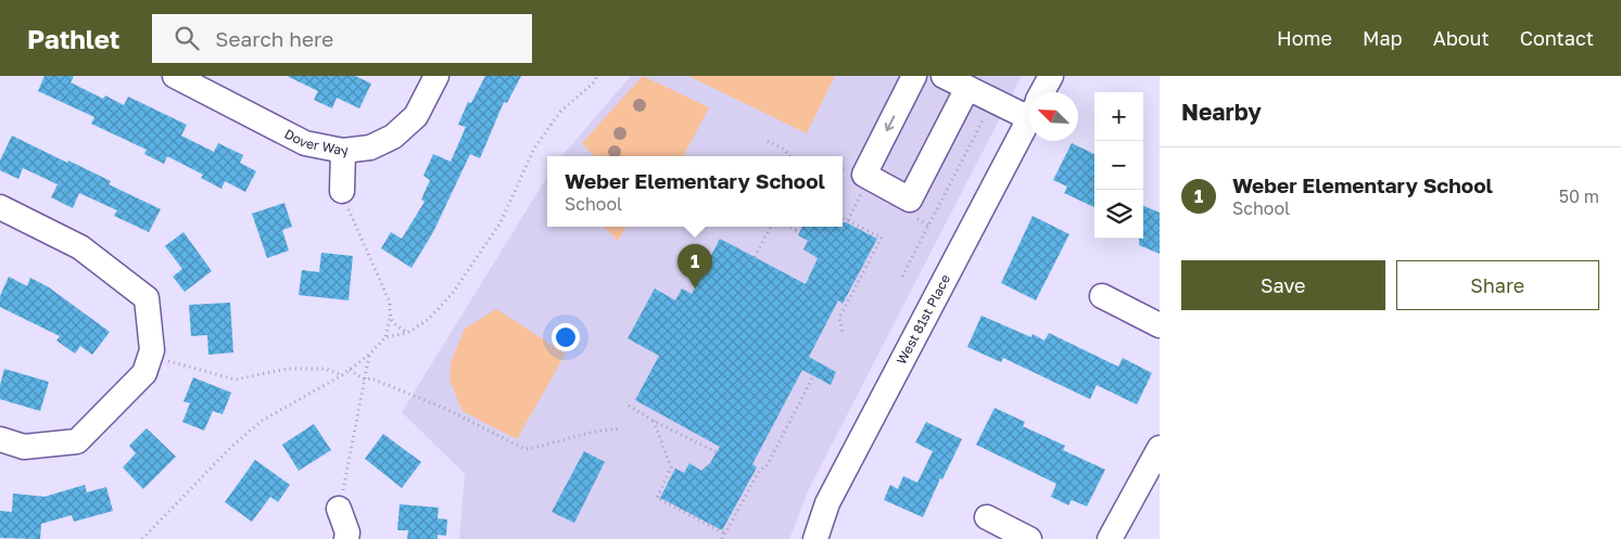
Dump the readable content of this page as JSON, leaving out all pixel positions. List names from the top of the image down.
{
  "streets": {
    "street": ["Dover Way", "West 81st Place"]
  },
  "north": "top left",
  "page": {
    "header": "Pathlet",
    "search": "Search here",
    "nav": [
      "Home",
      "Map",
      "About",
      "Contact"
    ],
    "heading": "Nearby",
    "map_buttons": ["+", "−"],
    "list": [
      {
        "mark": "1",
        "name": "Weber Elementary School",
        "note": "School",
        "value": "50 m"
      }
    ],
    "popup": ["Weber Elementary School", "School"],
    "pins": "1",
    "buttons": ["Save", "Share"]
  }
}
